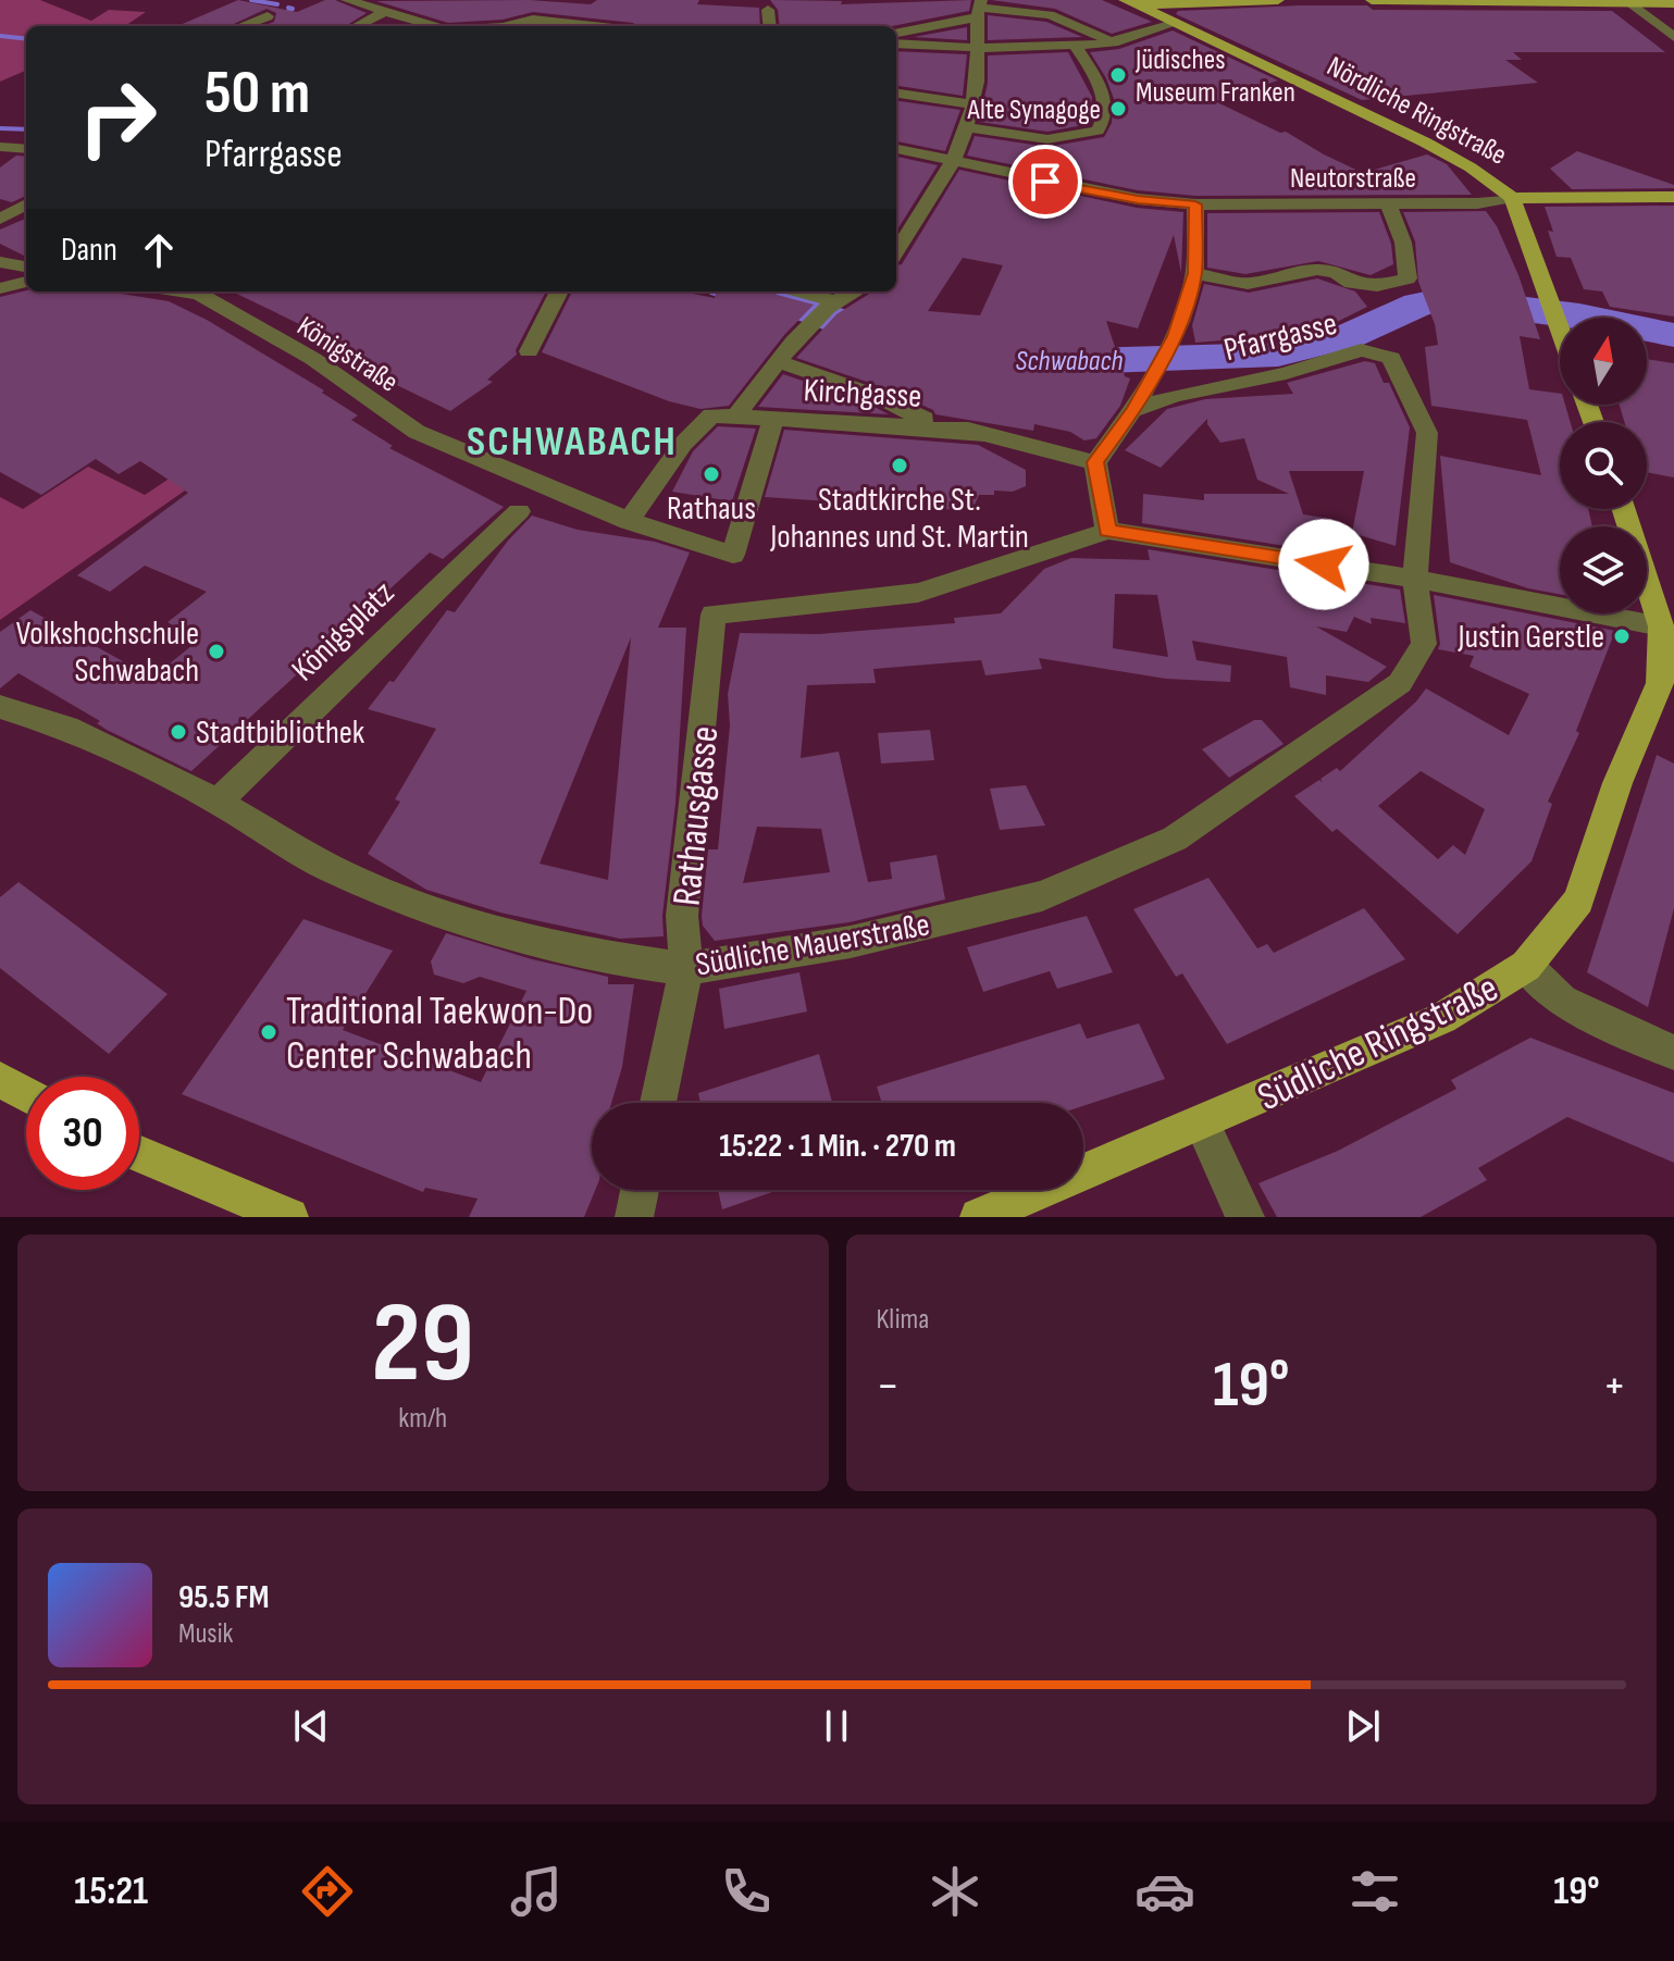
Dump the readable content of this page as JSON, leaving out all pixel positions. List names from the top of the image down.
{
  "streets": {
    "main road": ["Nördliche Ringstraße", "Südliche Ringstraße"],
    "street": [
      "Neutorstraße",
      "Pfarrgasse",
      "Königstraße",
      "Kirchgasse",
      "Königsplatz",
      "Rathausgasse",
      "Südliche Mauerstraße"
    ]
  },
  "crossings": [
    ["Nördliche Ringstraße", "Neutorstraße"],
    ["Pfarrgasse", "Südliche Mauerstraße"],
    ["Königsplatz", "Südliche Mauerstraße"],
    ["Rathausgasse", "Südliche Mauerstraße"]
  ],
  "districts": ["SCHWABACH"],
  "water": ["Schwabach"],
  "places": [
    "Jüdisches Museum Franken",
    "Alte Synagoge",
    "Stadtkirche St. Johannes und St. Martin",
    "Rathaus",
    "Justin Gerstle",
    "Volkshochschule Schwabach",
    "Stadtbibliothek",
    "Traditional Taekwon-Do Center Schwabach"
  ],
  "north": "top",
  "page": {
    "turn": ["50 m", "Pfarrgasse"],
    "then": "Dann",
    "limit": "30",
    "trip": "15:22 · 1 Min. · 270 m",
    "tile": [
      ["29", "km/h"],
      "Klima"
    ],
    "heat": ["−", "19°", "+"],
    "song": ["95.5 FM", "Musik"],
    "tabs": ["15:21", "19°"]
  }
}
